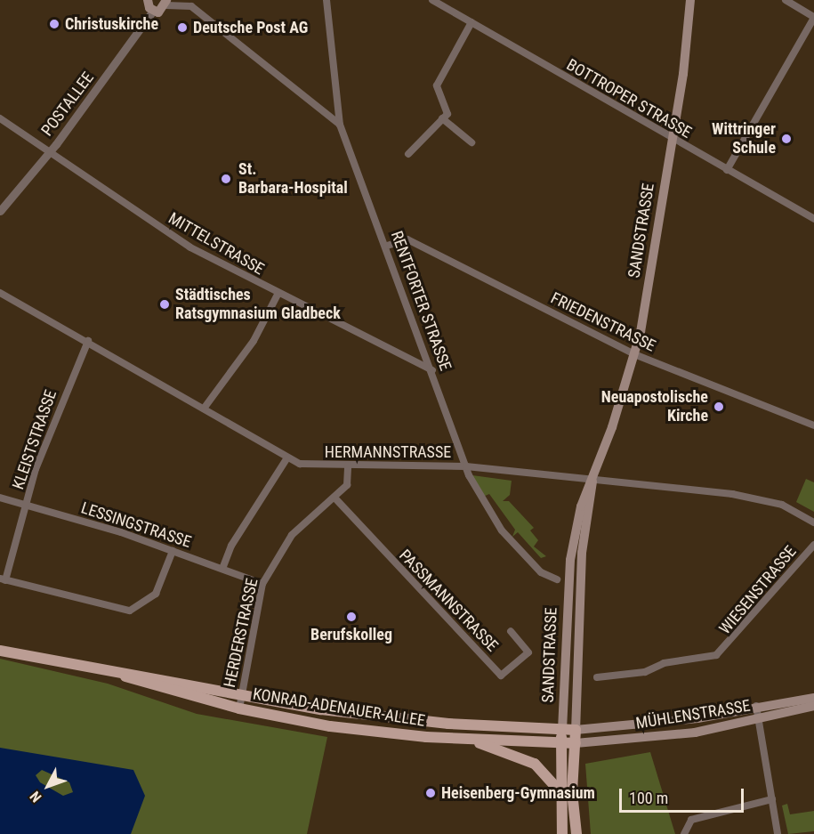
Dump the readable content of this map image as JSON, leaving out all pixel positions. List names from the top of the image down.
{
  "streets": {
    "main road": ["SANDSTRASSE", "KONRAD-ADENAUER-ALLEE", "MÜHLENSTRASSE"],
    "street": [
      "BOTTROPER STRASSE",
      "POSTALLEE",
      "MITTELSTRASSE",
      "RENTFORTER STRASSE",
      "FRIEDENSTRASSE",
      "KLEISTSTRASSE",
      "HERMANNSTRASSE",
      "LESSINGSTRASSE",
      "WIESENSTRASSE",
      "PASSMANNSTRASSE",
      "HERDERSTRASSE"
    ]
  },
  "crossings": [
    ["BOTTROPER STRASSE", "SANDSTRASSE"],
    ["POSTALLEE", "MITTELSTRASSE"],
    ["SANDSTRASSE", "FRIEDENSTRASSE"],
    ["SANDSTRASSE", "HERMANNSTRASSE"],
    ["SANDSTRASSE", "KONRAD-ADENAUER-ALLEE"],
    ["SANDSTRASSE", "MÜHLENSTRASSE"],
    ["MITTELSTRASSE", "RENTFORTER STRASSE"],
    ["RENTFORTER STRASSE", "FRIEDENSTRASSE"],
    ["RENTFORTER STRASSE", "HERMANNSTRASSE"],
    ["KLEISTSTRASSE", "HERMANNSTRASSE"],
    ["KLEISTSTRASSE", "LESSINGSTRASSE"],
    ["HERMANNSTRASSE", "HERDERSTRASSE"],
    ["LESSINGSTRASSE", "HERDERSTRASSE"],
    ["PASSMANNSTRASSE", "HERDERSTRASSE"],
    ["HERDERSTRASSE", "KONRAD-ADENAUER-ALLEE"],
    ["KONRAD-ADENAUER-ALLEE", "MÜHLENSTRASSE"]
  ],
  "places": [
    "Christuskirche",
    "Deutsche Post AG",
    "Wittringer Schule",
    "St. Barbara-Hospital",
    "Städtisches Ratsgymnasium Gladbeck",
    "Neuapostolische Kirche",
    "Berufskolleg",
    "Heisenberg-Gymnasium"
  ],
  "scale_bar": "100 m",
  "north": "bottom left"
}
